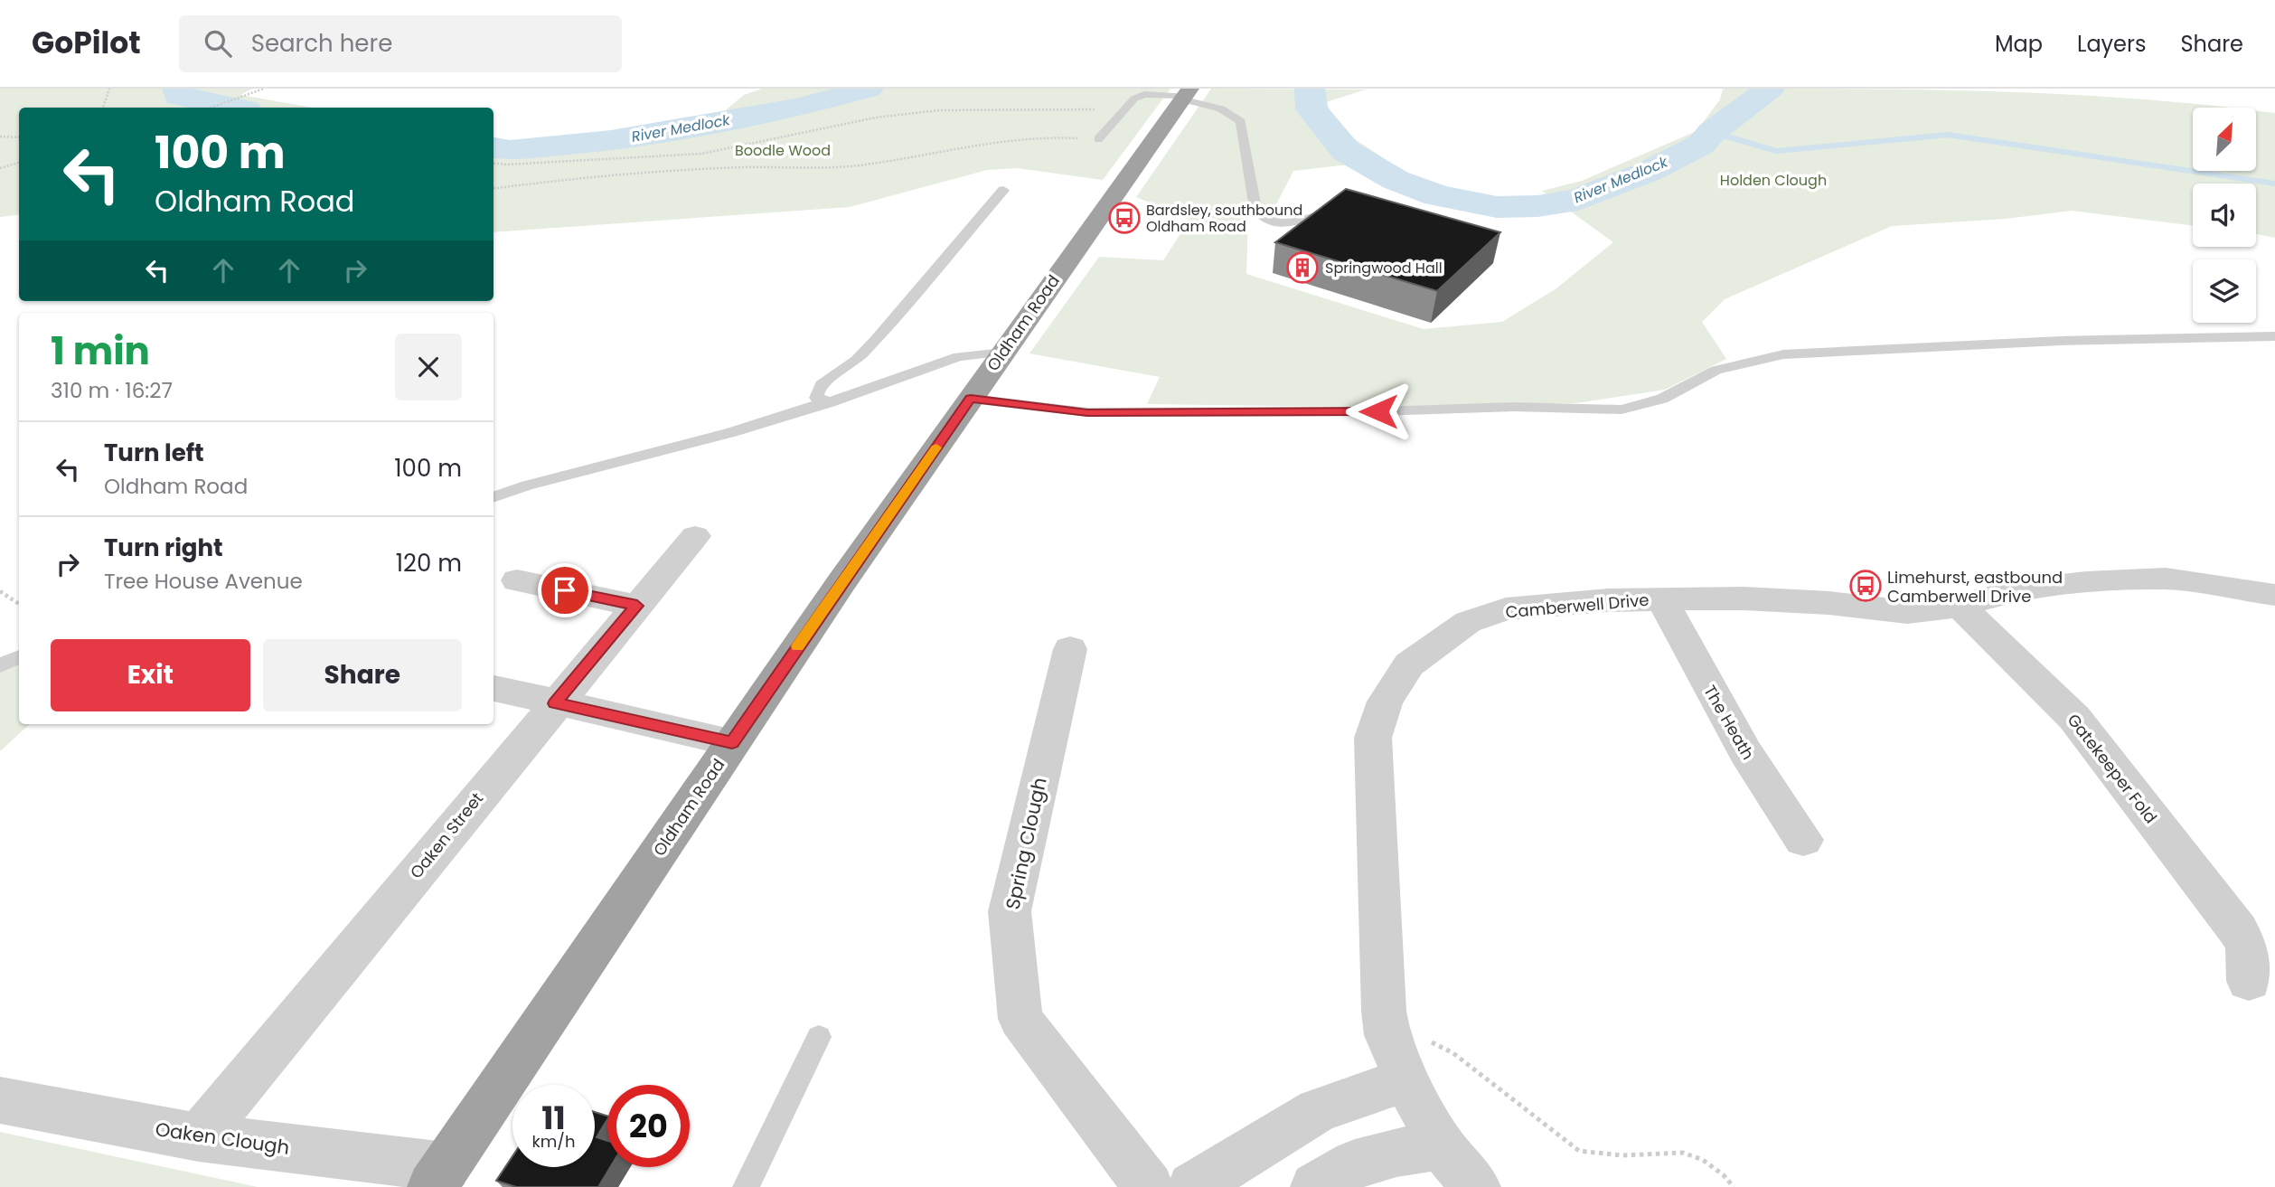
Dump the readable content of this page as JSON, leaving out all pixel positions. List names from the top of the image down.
{
  "streets": {
    "highway": ["Oldham Road"],
    "street": [
      "Camberwell Drive",
      "The Heath",
      "Gatekeeper Fold",
      "Oaken Street",
      "Spring Clough",
      "Oaken Clough"
    ]
  },
  "crossings": [
    ["Oldham Road", "Oaken Clough"],
    ["Camberwell Drive", "The Heath"],
    ["Camberwell Drive", "Gatekeeper Fold"],
    ["Oaken Street", "Oaken Clough"]
  ],
  "water": ["River Medlock"],
  "parks": ["Boodle Wood", "Holden Clough"],
  "places": {
    "bus stop": ["Bardsley, southbound Oldham Road", "Limehurst, eastbound Camberwell Drive"],
    "building": ["Springwood Hall"]
  },
  "north": "top right",
  "page": {
    "header": "GoPilot",
    "search": "Search here",
    "nav": ["Map", "Layers", "Share"],
    "turn": ["100 m", "Oldham Road"],
    "heading": ["1 min", "310 m · 16:27"],
    "list": [
      {
        "name": "Turn left",
        "note": "Oldham Road",
        "value": "100 m"
      },
      {
        "name": "Turn right",
        "note": "Tree House Avenue",
        "value": "120 m"
      }
    ],
    "buttons": ["Exit", "Share"],
    "speed": "11 km/h",
    "limit": "20"
  }
}
